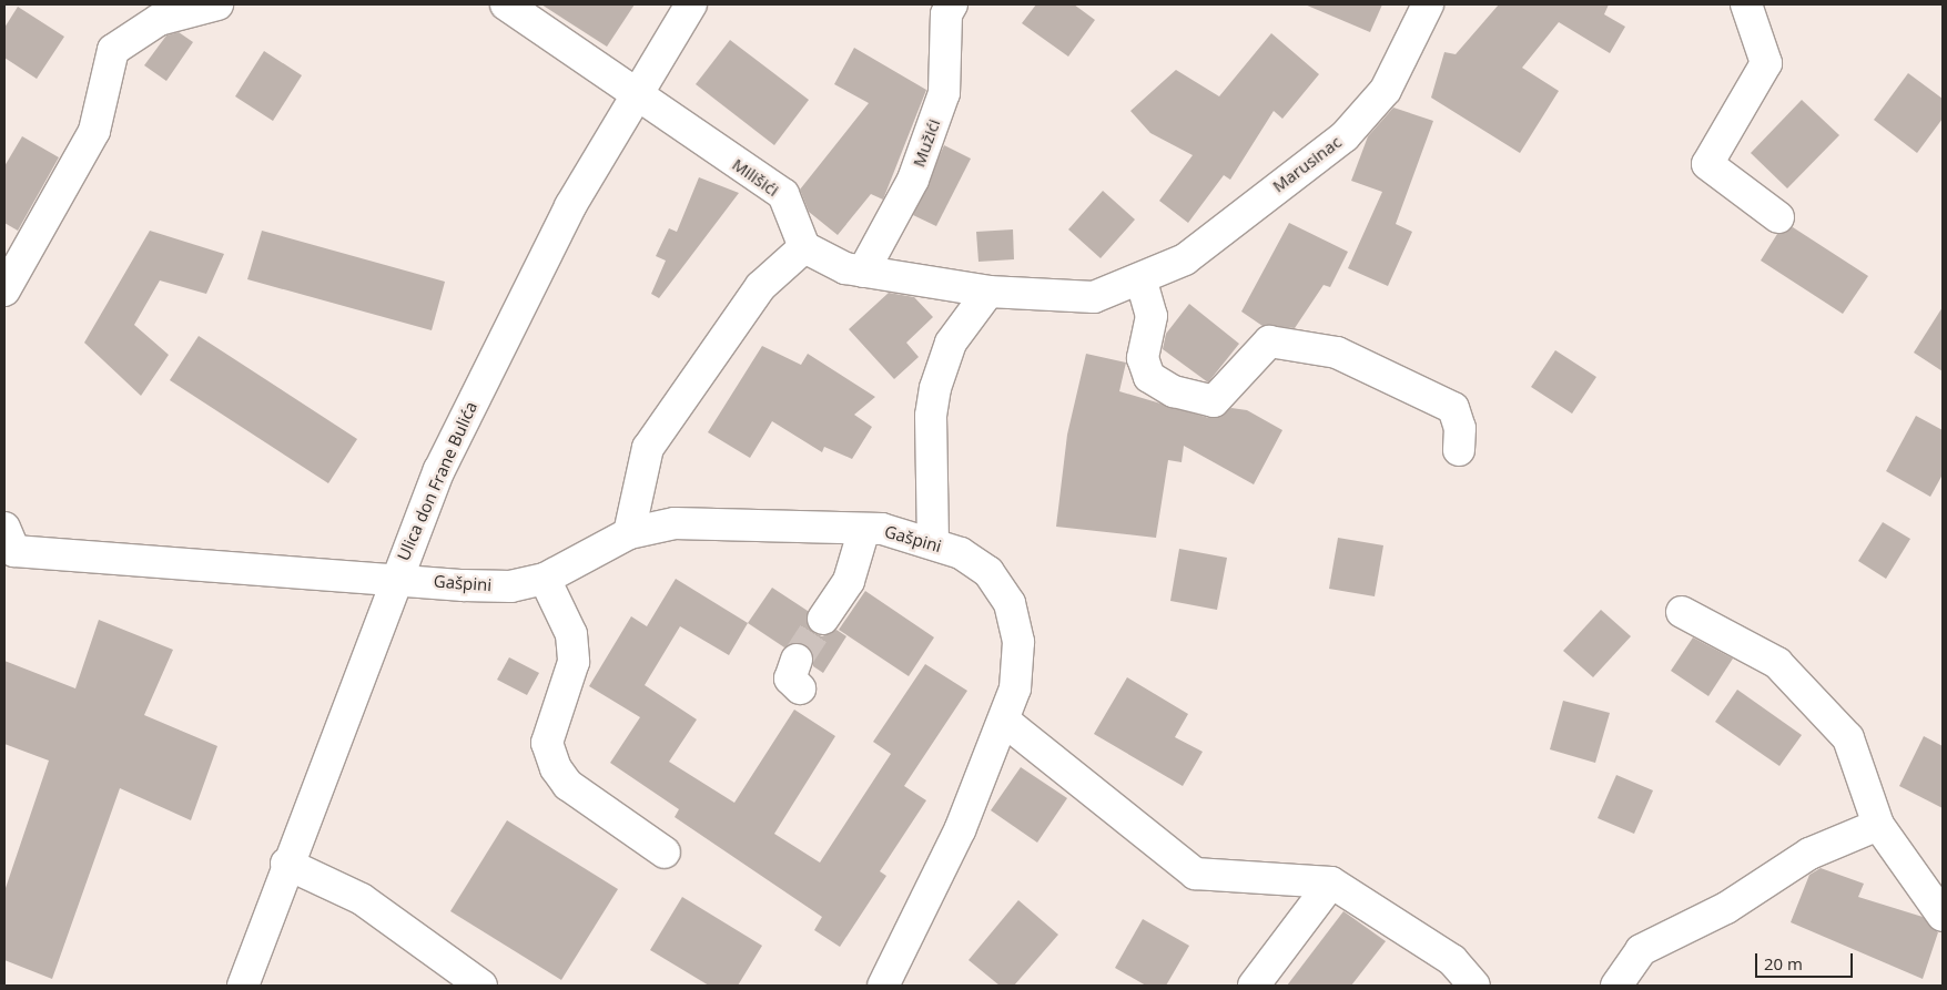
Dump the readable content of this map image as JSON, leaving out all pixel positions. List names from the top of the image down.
{
  "streets": {
    "street": [
      "Mužići",
      "Marusinac",
      "Milišići",
      "Ulica don Frane Bulića",
      "Gašpini"
    ]
  },
  "crossings": [
    ["Milišići", "Ulica don Frane Bulića"],
    ["Ulica don Frane Bulića", "Gašpini"]
  ],
  "scale_bar": "20 m"
}
